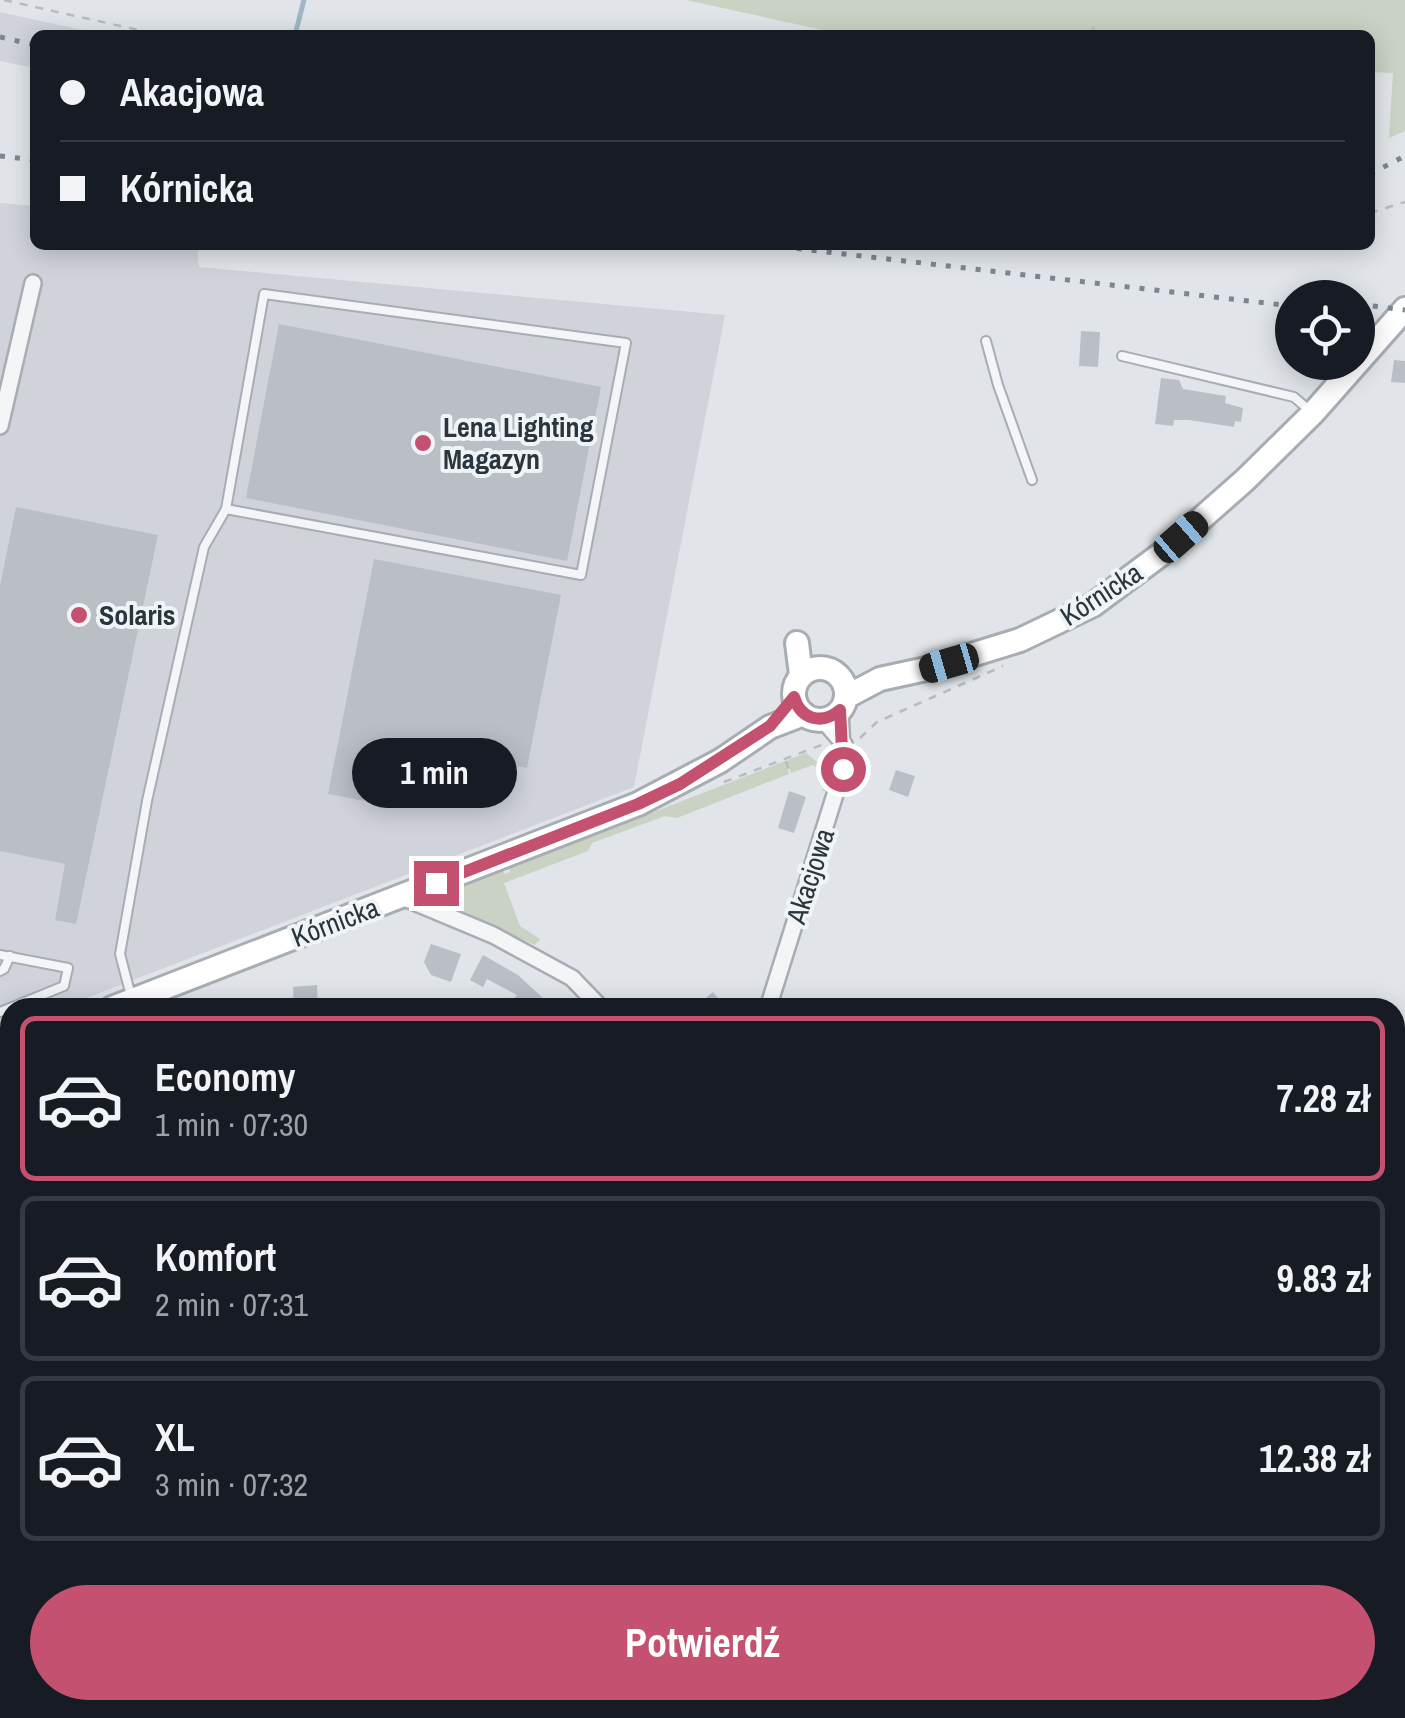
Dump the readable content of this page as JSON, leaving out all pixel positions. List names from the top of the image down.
{
  "streets": {
    "street": ["Kórnicka", "Akacjowa"]
  },
  "crossings": [
    ["Kórnicka", "Akacjowa"]
  ],
  "places": ["Lena Lighting Magazyn", "Solaris"],
  "page": {
    "banner": ["Akacjowa", "Kórnicka"],
    "bubble": "1 min",
    "list": [
      {
        "name": "Economy",
        "note": "1 min · 07:30",
        "value": "7.28 zł"
      },
      {
        "name": "Komfort",
        "note": "2 min · 07:31",
        "value": "9.83 zł"
      },
      {
        "name": "XL",
        "note": "3 min · 07:32",
        "value": "12.38 zł"
      }
    ],
    "buttons": "Potwierdź"
  }
}
